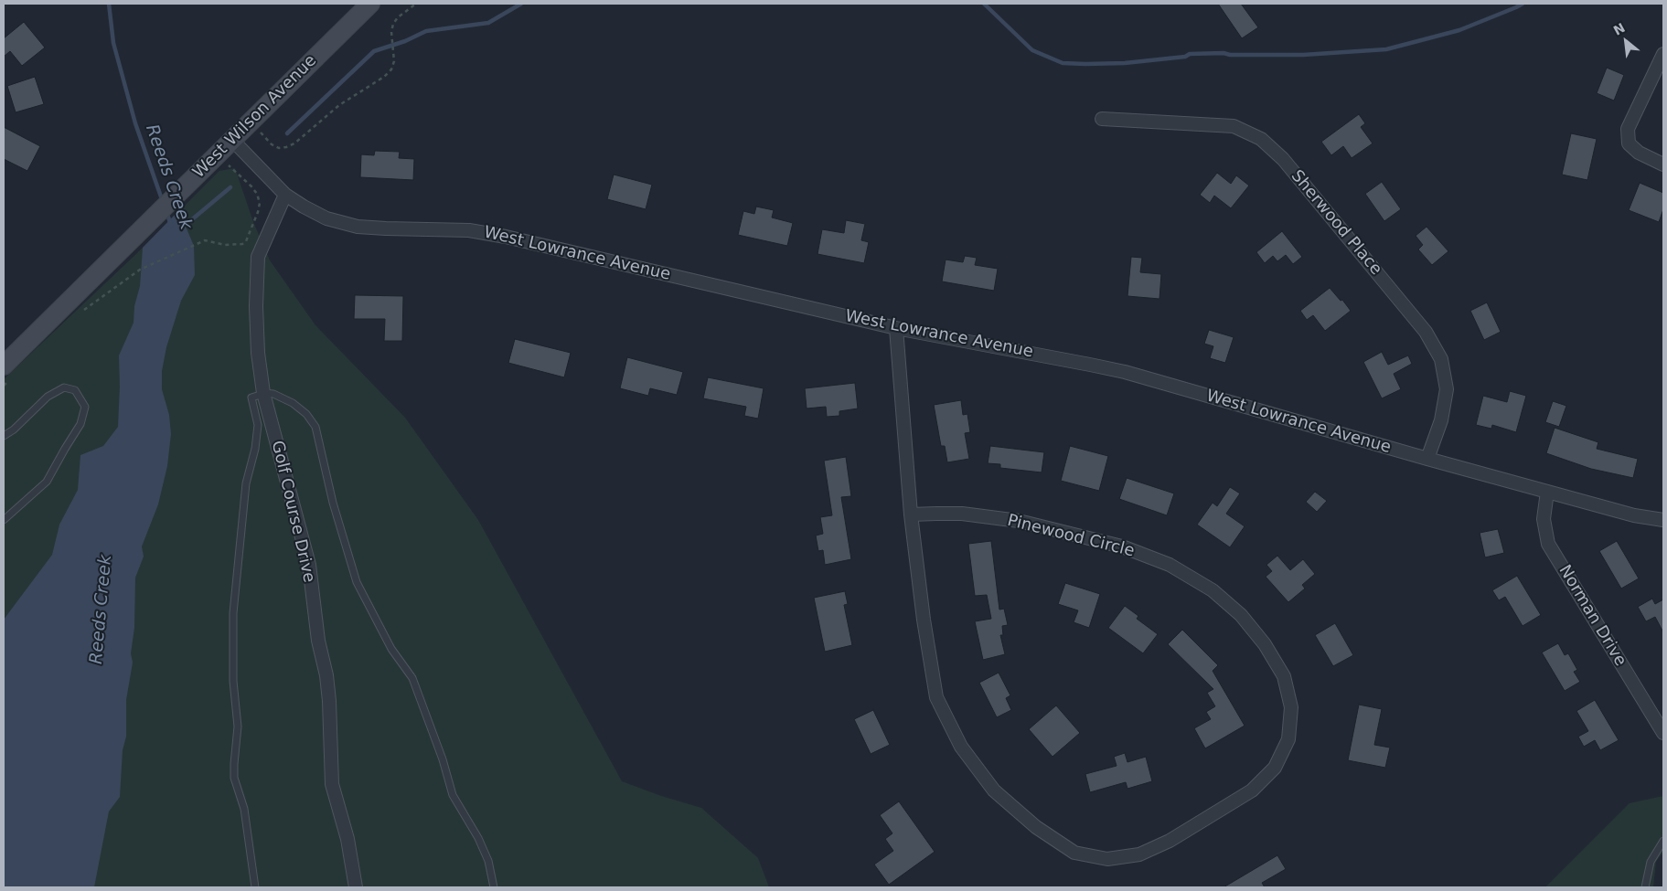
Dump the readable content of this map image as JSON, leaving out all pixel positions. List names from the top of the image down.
{
  "streets": {
    "street": [
      "West Wilson Avenue",
      "Sherwood Place",
      "West Lowrance Avenue",
      "Golf Course Drive",
      "Pinewood Circle",
      "Norman Drive"
    ]
  },
  "crossings": [
    ["West Wilson Avenue", "West Lowrance Avenue"],
    ["Sherwood Place", "West Lowrance Avenue"],
    ["West Lowrance Avenue", "Golf Course Drive"],
    ["West Lowrance Avenue", "Pinewood Circle"],
    ["West Lowrance Avenue", "Norman Drive"]
  ],
  "water": ["Reeds Creek"],
  "north": "top left"
}
